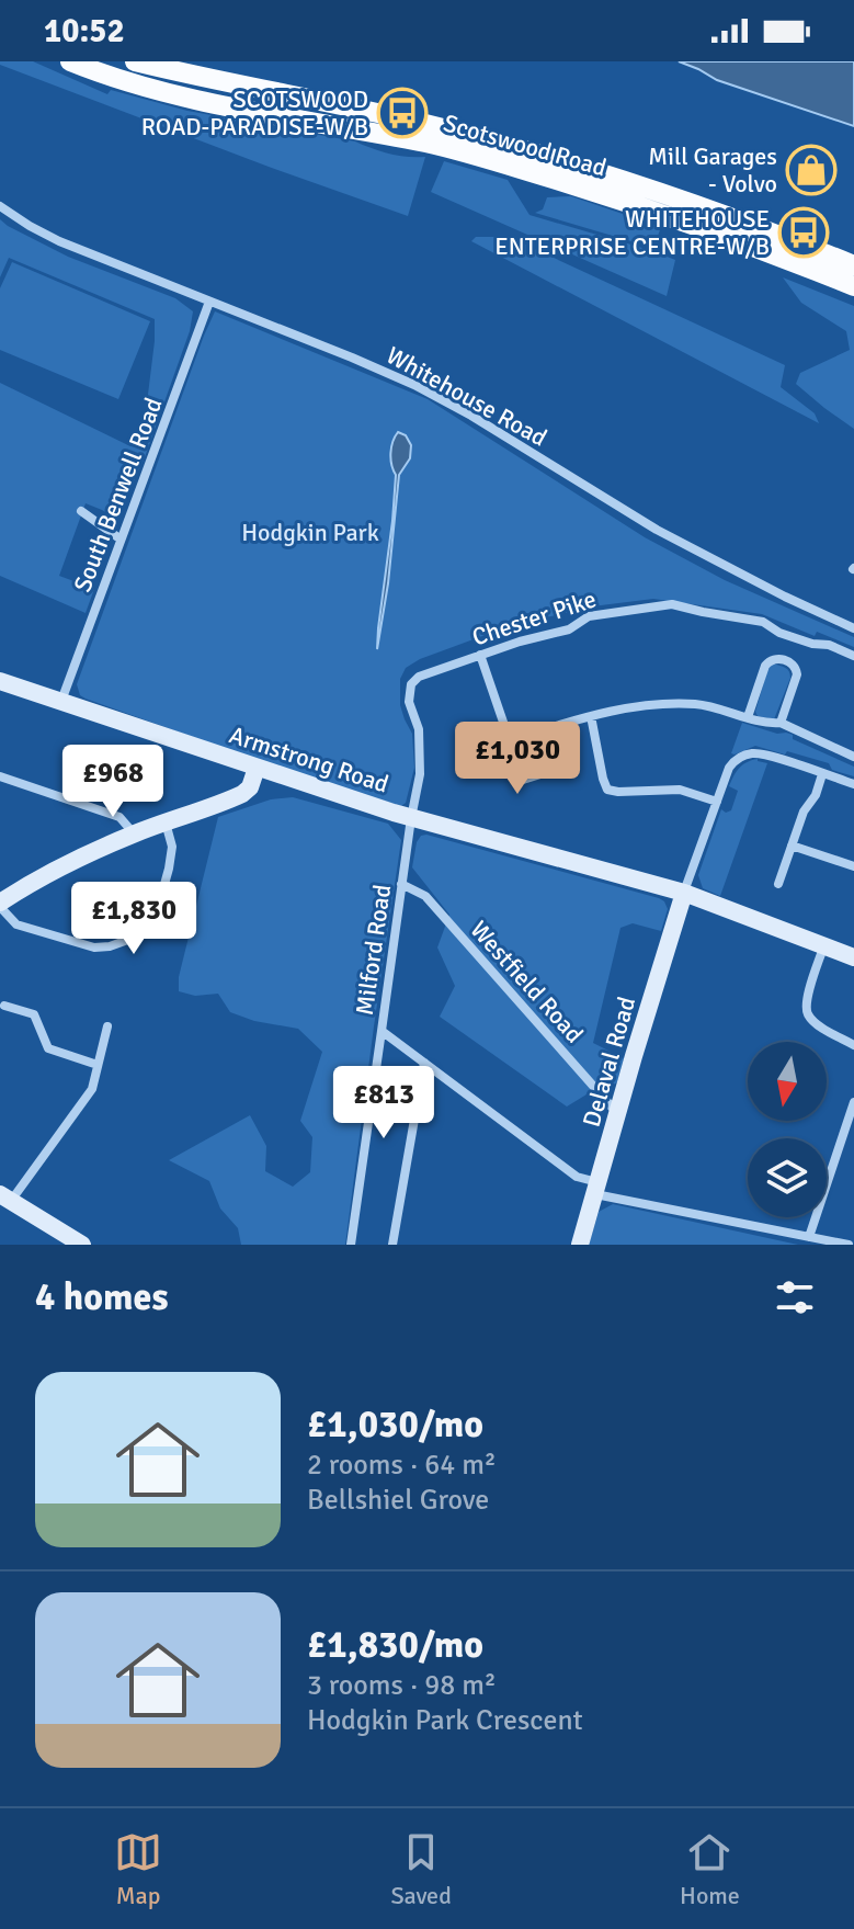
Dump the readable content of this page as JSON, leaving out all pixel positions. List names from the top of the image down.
{
  "streets": {
    "main road": ["Scotswood Road"],
    "street": [
      "Whitehouse Road",
      "South Benwell Road",
      "Chester Pike",
      "Armstrong Road",
      "Milford Road",
      "Westfield Road",
      "Delaval Road"
    ]
  },
  "crossings": [
    ["Whitehouse Road", "South Benwell Road"],
    ["South Benwell Road", "Armstrong Road"],
    ["Chester Pike", "Armstrong Road"],
    ["Chester Pike", "Milford Road"],
    ["Armstrong Road", "Milford Road"],
    ["Armstrong Road", "Delaval Road"],
    ["Milford Road", "Westfield Road"],
    ["Milford Road", "Delaval Road"],
    ["Westfield Road", "Delaval Road"]
  ],
  "parks": ["Hodgkin Park"],
  "places": {
    "bus stop": ["SCOTSWOOD ROAD-PARADISE-W/B", "WHITEHOUSE ENTERPRISE CENTRE-W/B"],
    "shop": ["Mill Garages - Volvo"]
  },
  "north": "bottom",
  "page": {
    "status": "10:52",
    "price": [
      "£1,030",
      "£968",
      "£1,830",
      "£813"
    ],
    "heading": "4 homes",
    "list": [
      {
        "name": "£1,030/mo",
        "note": "2 rooms · 64 m² · Bellshiel Grove"
      },
      {
        "name": "£1,830/mo",
        "note": "3 rooms · 98 m² · Hodgkin Park Crescent"
      }
    ],
    "tabs": ["Map", "Saved", "Home"]
  }
}
